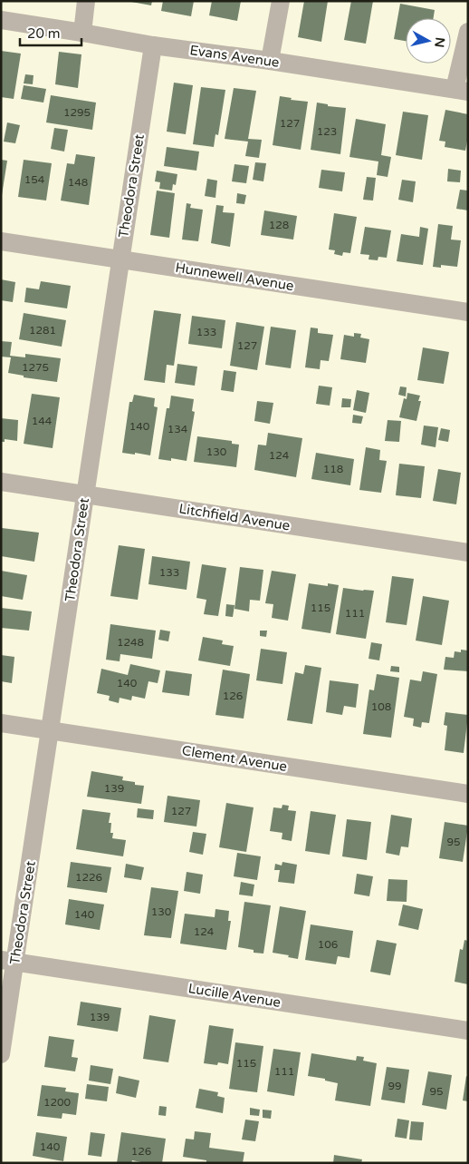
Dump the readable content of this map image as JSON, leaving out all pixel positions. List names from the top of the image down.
{
  "streets": {
    "street": [
      "Evans Avenue",
      "Theodora Street",
      "Hunnewell Avenue",
      "Litchfield Avenue",
      "Clement Avenue",
      "Lucille Avenue"
    ]
  },
  "crossings": [
    ["Evans Avenue", "Theodora Street"],
    ["Theodora Street", "Hunnewell Avenue"],
    ["Theodora Street", "Litchfield Avenue"],
    ["Theodora Street", "Clement Avenue"],
    ["Theodora Street", "Lucille Avenue"]
  ],
  "house_numbers": [
    "1295",
    "127",
    "123",
    "154",
    "148",
    "128",
    "1281",
    "133",
    "127",
    "1275",
    "144",
    "140",
    "134",
    "130",
    "124",
    "118",
    "133",
    "115",
    "111",
    "1248",
    "140",
    "126",
    "108",
    "139",
    "127",
    "95",
    "1226",
    "130",
    "140",
    "124",
    "106",
    "139",
    "115",
    "111",
    "99",
    "95",
    "1200",
    "140",
    "126"
  ],
  "scale_bar": "20 m",
  "north": "right"
}
